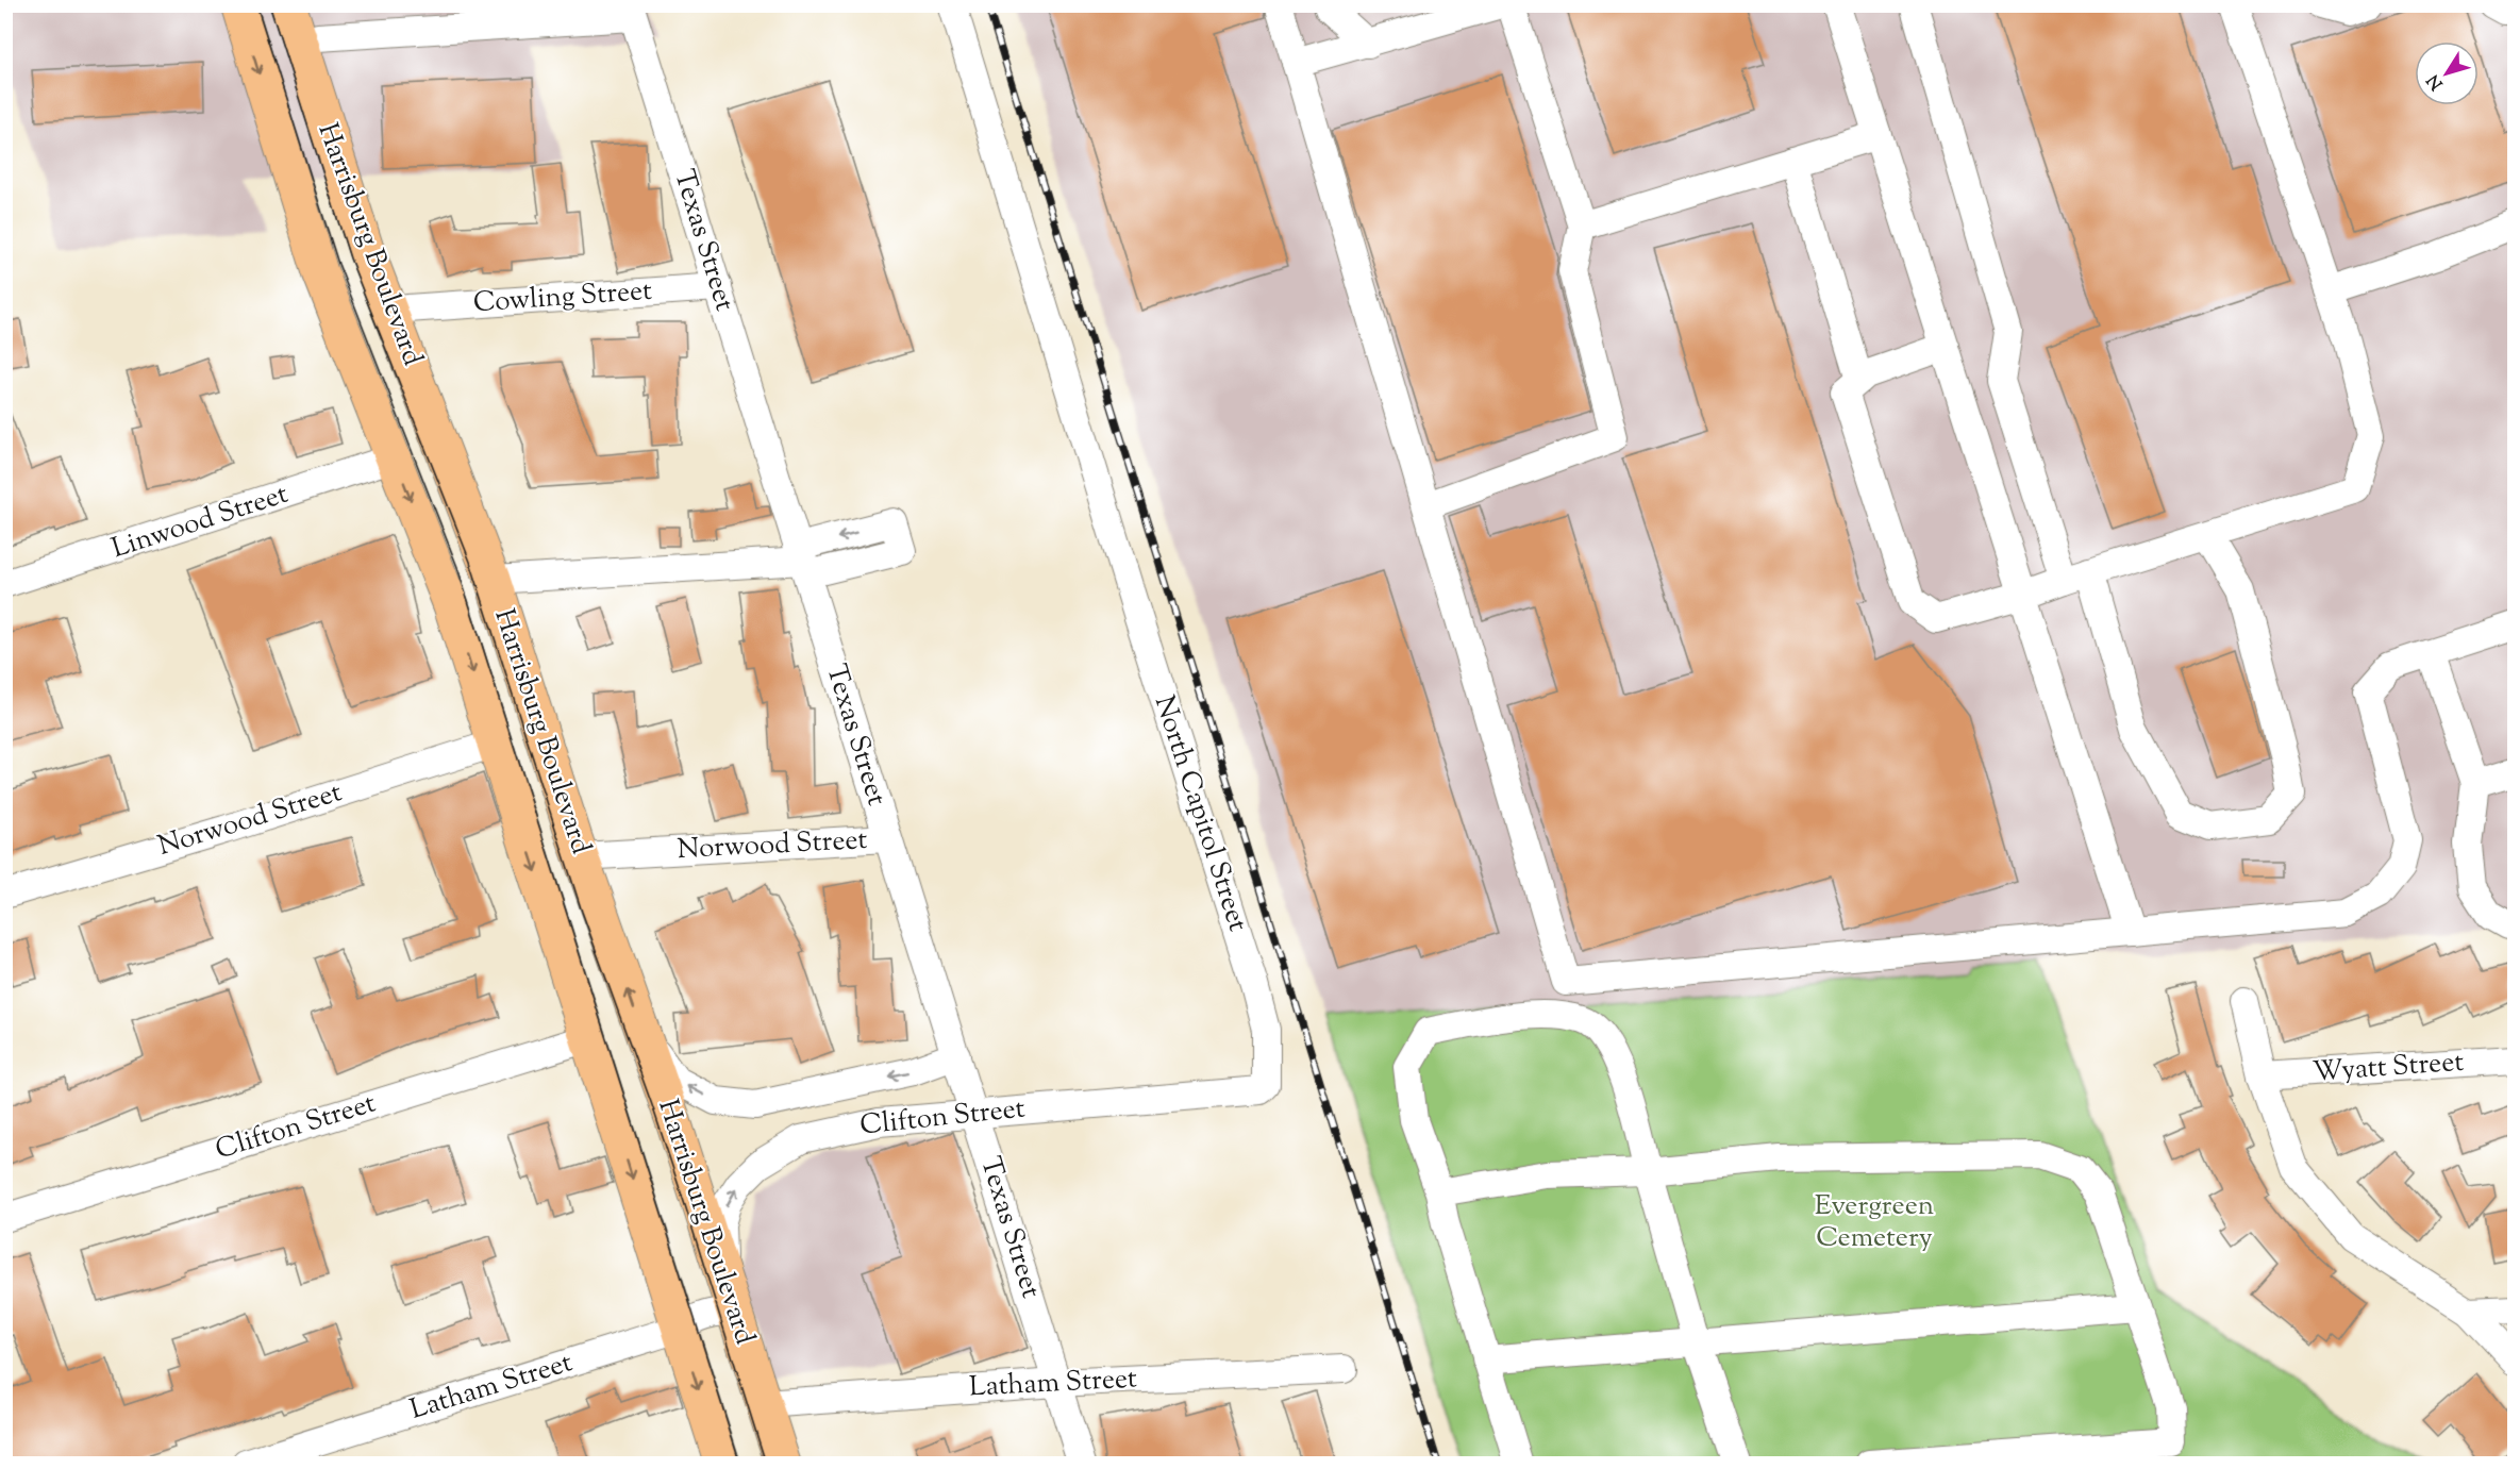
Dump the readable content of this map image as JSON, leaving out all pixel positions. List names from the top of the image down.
{
  "streets": {
    "main road": ["Harrisburg Boulevard"],
    "street": [
      "Texas Street",
      "Cowling Street",
      "Linwood Street",
      "North Capitol Street",
      "Norwood Street",
      "Wyatt Street",
      "Clifton Street",
      "Latham Street"
    ]
  },
  "crossings": [
    ["Texas Street", "Cowling Street"],
    ["Texas Street", "Norwood Street"],
    ["Texas Street", "Clifton Street"],
    ["Texas Street", "Latham Street"],
    ["Harrisburg Boulevard", "Linwood Street"],
    ["Harrisburg Boulevard", "Norwood Street"],
    ["Harrisburg Boulevard", "Clifton Street"],
    ["Harrisburg Boulevard", "Latham Street"],
    ["North Capitol Street", "Clifton Street"]
  ],
  "parks": ["Evergreen Cemetery"],
  "north": "bottom left"
}
